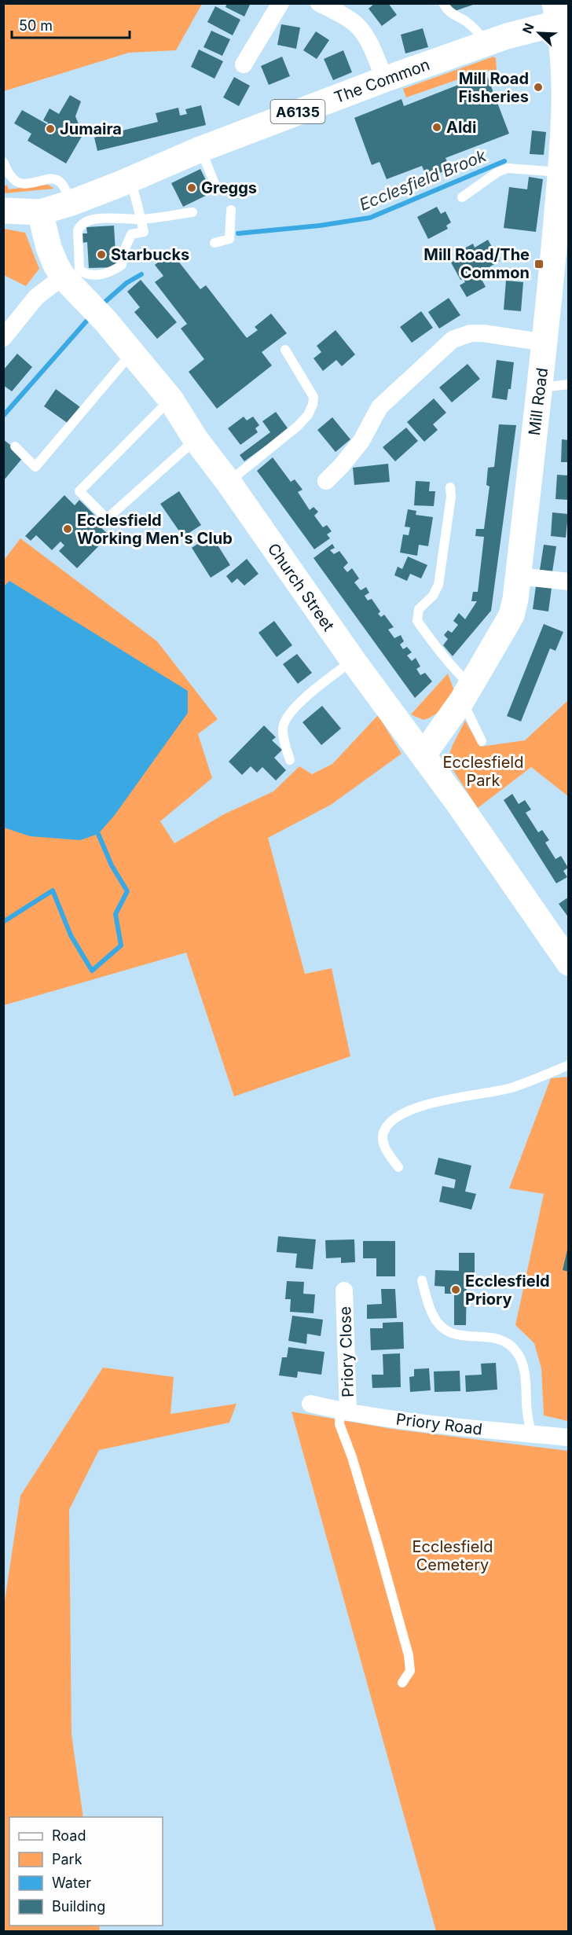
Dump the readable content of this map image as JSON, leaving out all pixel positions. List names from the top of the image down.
{
  "streets": {
    "main road": [
      "The Common",
      "A6135",
      "Mill Road",
      "Church Street"
    ],
    "street": ["Priory Close", "Priory Road"]
  },
  "crossings": [
    ["The Common", "A6135"],
    ["The Common", "Mill Road"],
    ["The Common", "Church Street"],
    ["A6135", "Church Street"],
    ["Mill Road", "Church Street"],
    ["Priory Close", "Priory Road"]
  ],
  "water": ["Ecclesfield Brook"],
  "parks": ["Ecclesfield Park", "Ecclesfield Cemetery"],
  "places": {
    "other": [
      "Mill Road Fisheries",
      "Aldi",
      "Jumaira",
      "Greggs",
      "Starbucks",
      "Ecclesfield Working Men's Club",
      "Ecclesfield Priory"
    ],
    "transit": ["Mill Road/The Common"]
  },
  "legend": [
    "Road",
    "Park",
    "Water",
    "Building"
  ],
  "scale_bar": "50 m",
  "north": "top left"
}
